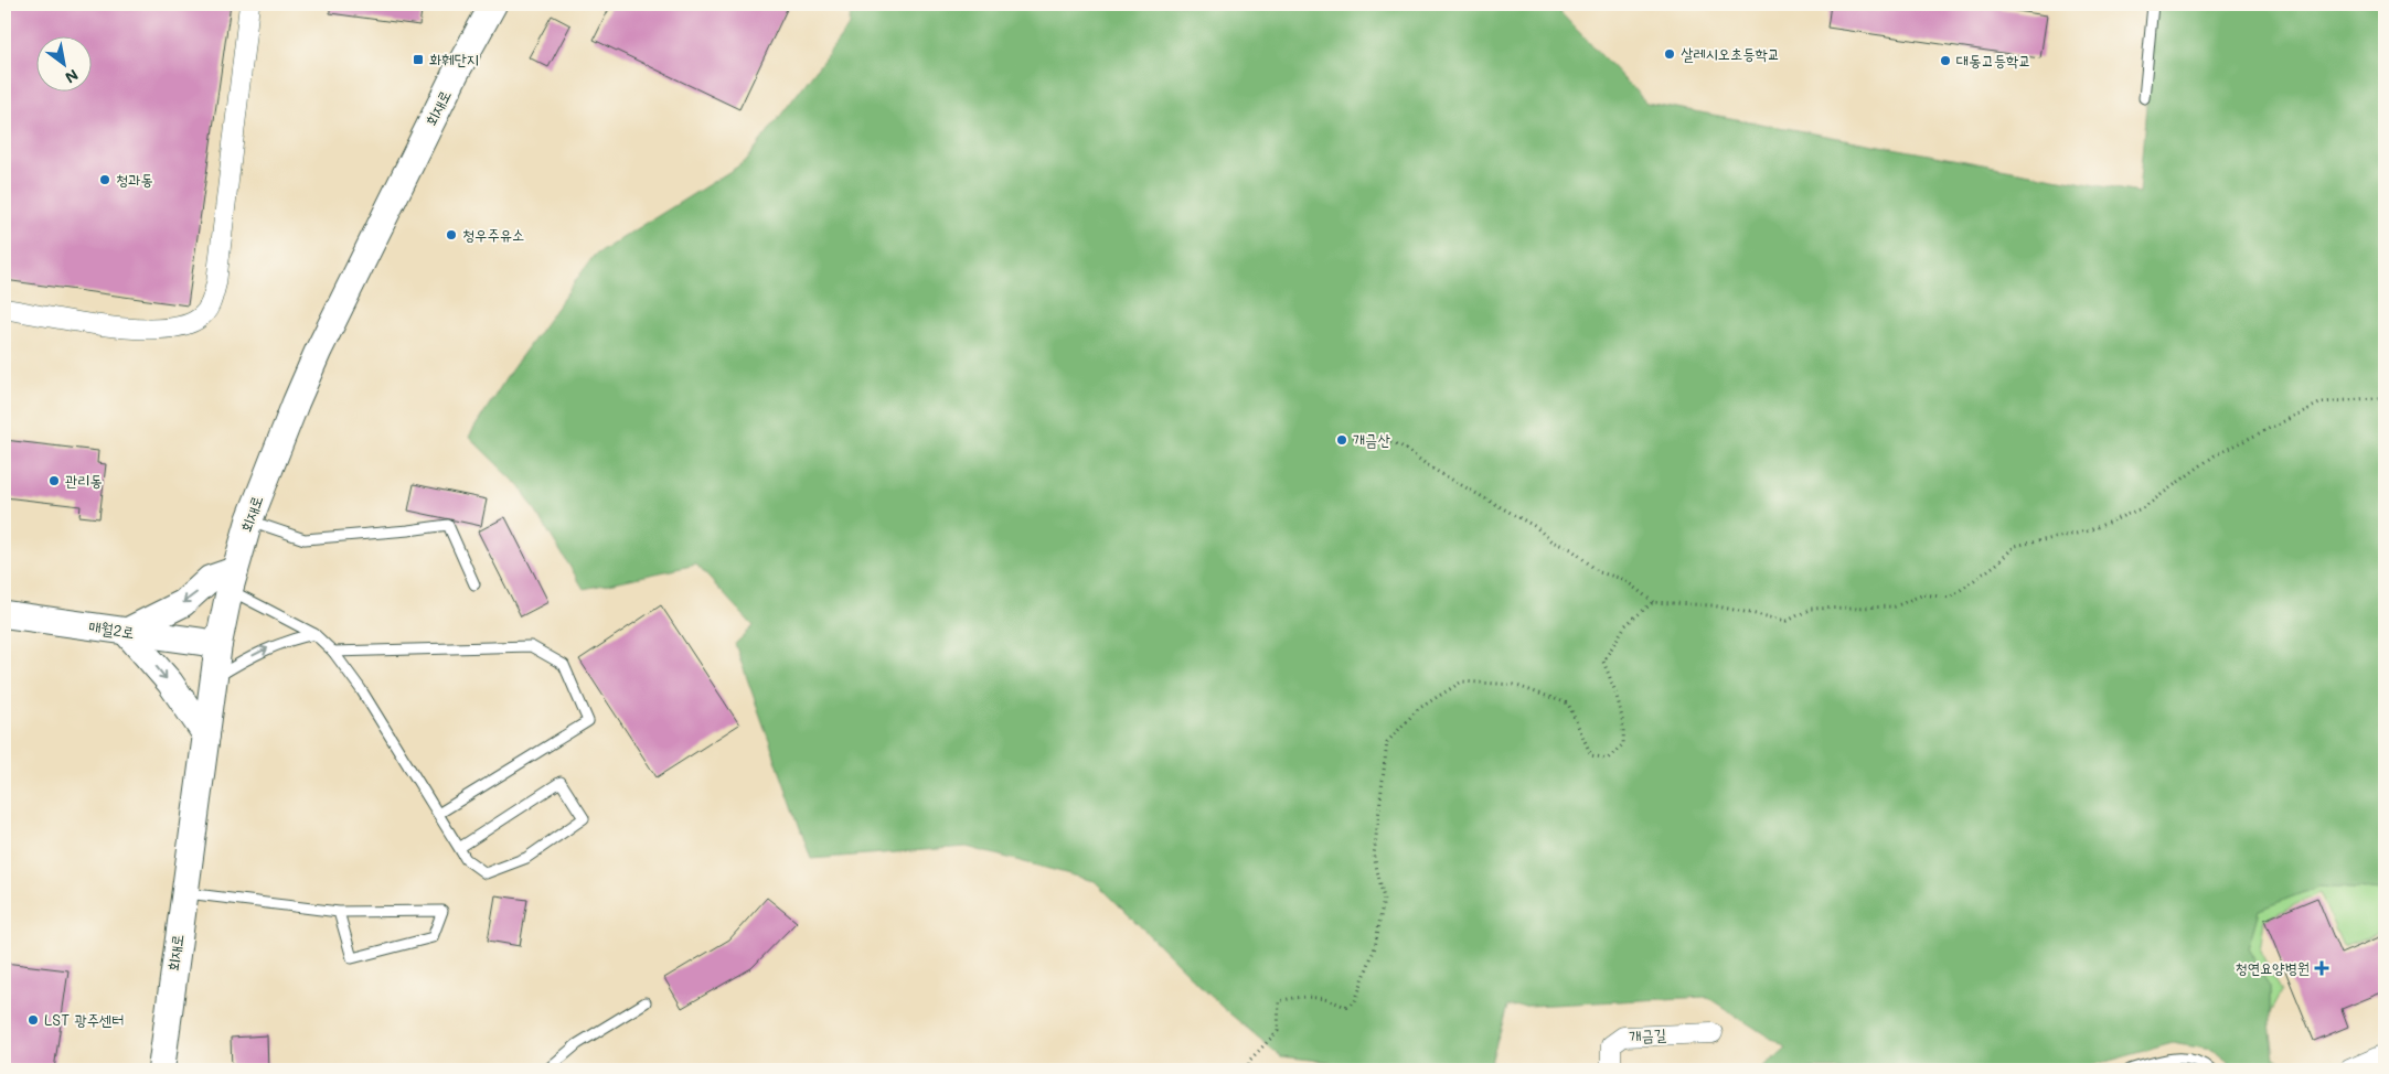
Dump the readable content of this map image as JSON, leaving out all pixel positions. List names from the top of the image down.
{
  "streets": {
    "main road": ["회재로", "매월2로"],
    "street": ["개금길"]
  },
  "crossings": [
    ["회재로", "매월2로"]
  ],
  "places": {
    "other": [
      "살레시오초등학교",
      "대동고등학교",
      "청과동",
      "청우주유소",
      "개금산",
      "관리동",
      "LST 광주센터"
    ],
    "transit": ["화훼단지"],
    "health": ["청연요양병원"]
  },
  "north": "bottom right"
}
